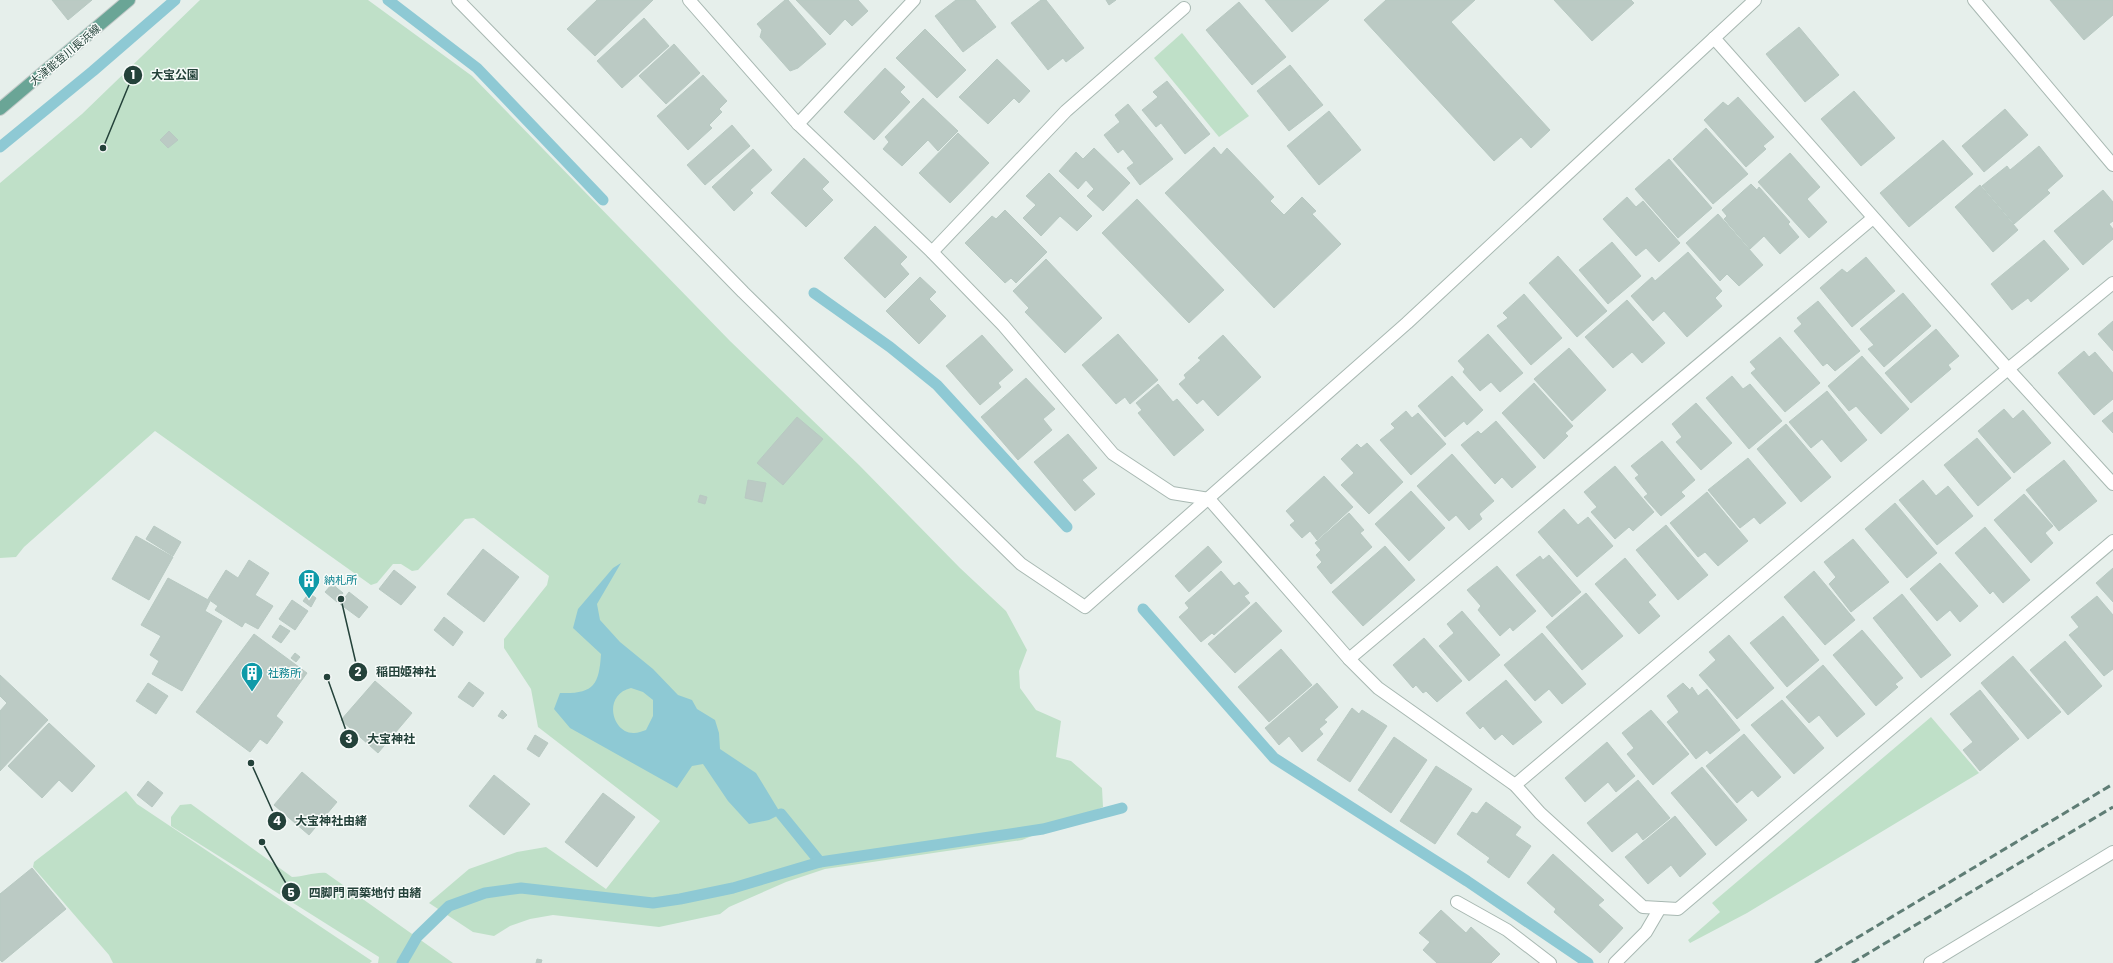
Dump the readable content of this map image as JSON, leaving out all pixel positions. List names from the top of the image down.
{
  "streets": {
    "main road": ["大津能登川長浜線"]
  },
  "places": {
    "other": [
      "大宝公園",
      "稲田姫神社",
      "大宝神社",
      "大宝神社由緒",
      "四脚門 両築地付 由緒"
    ],
    "building": ["納札所", "社務所"]
  }
}
